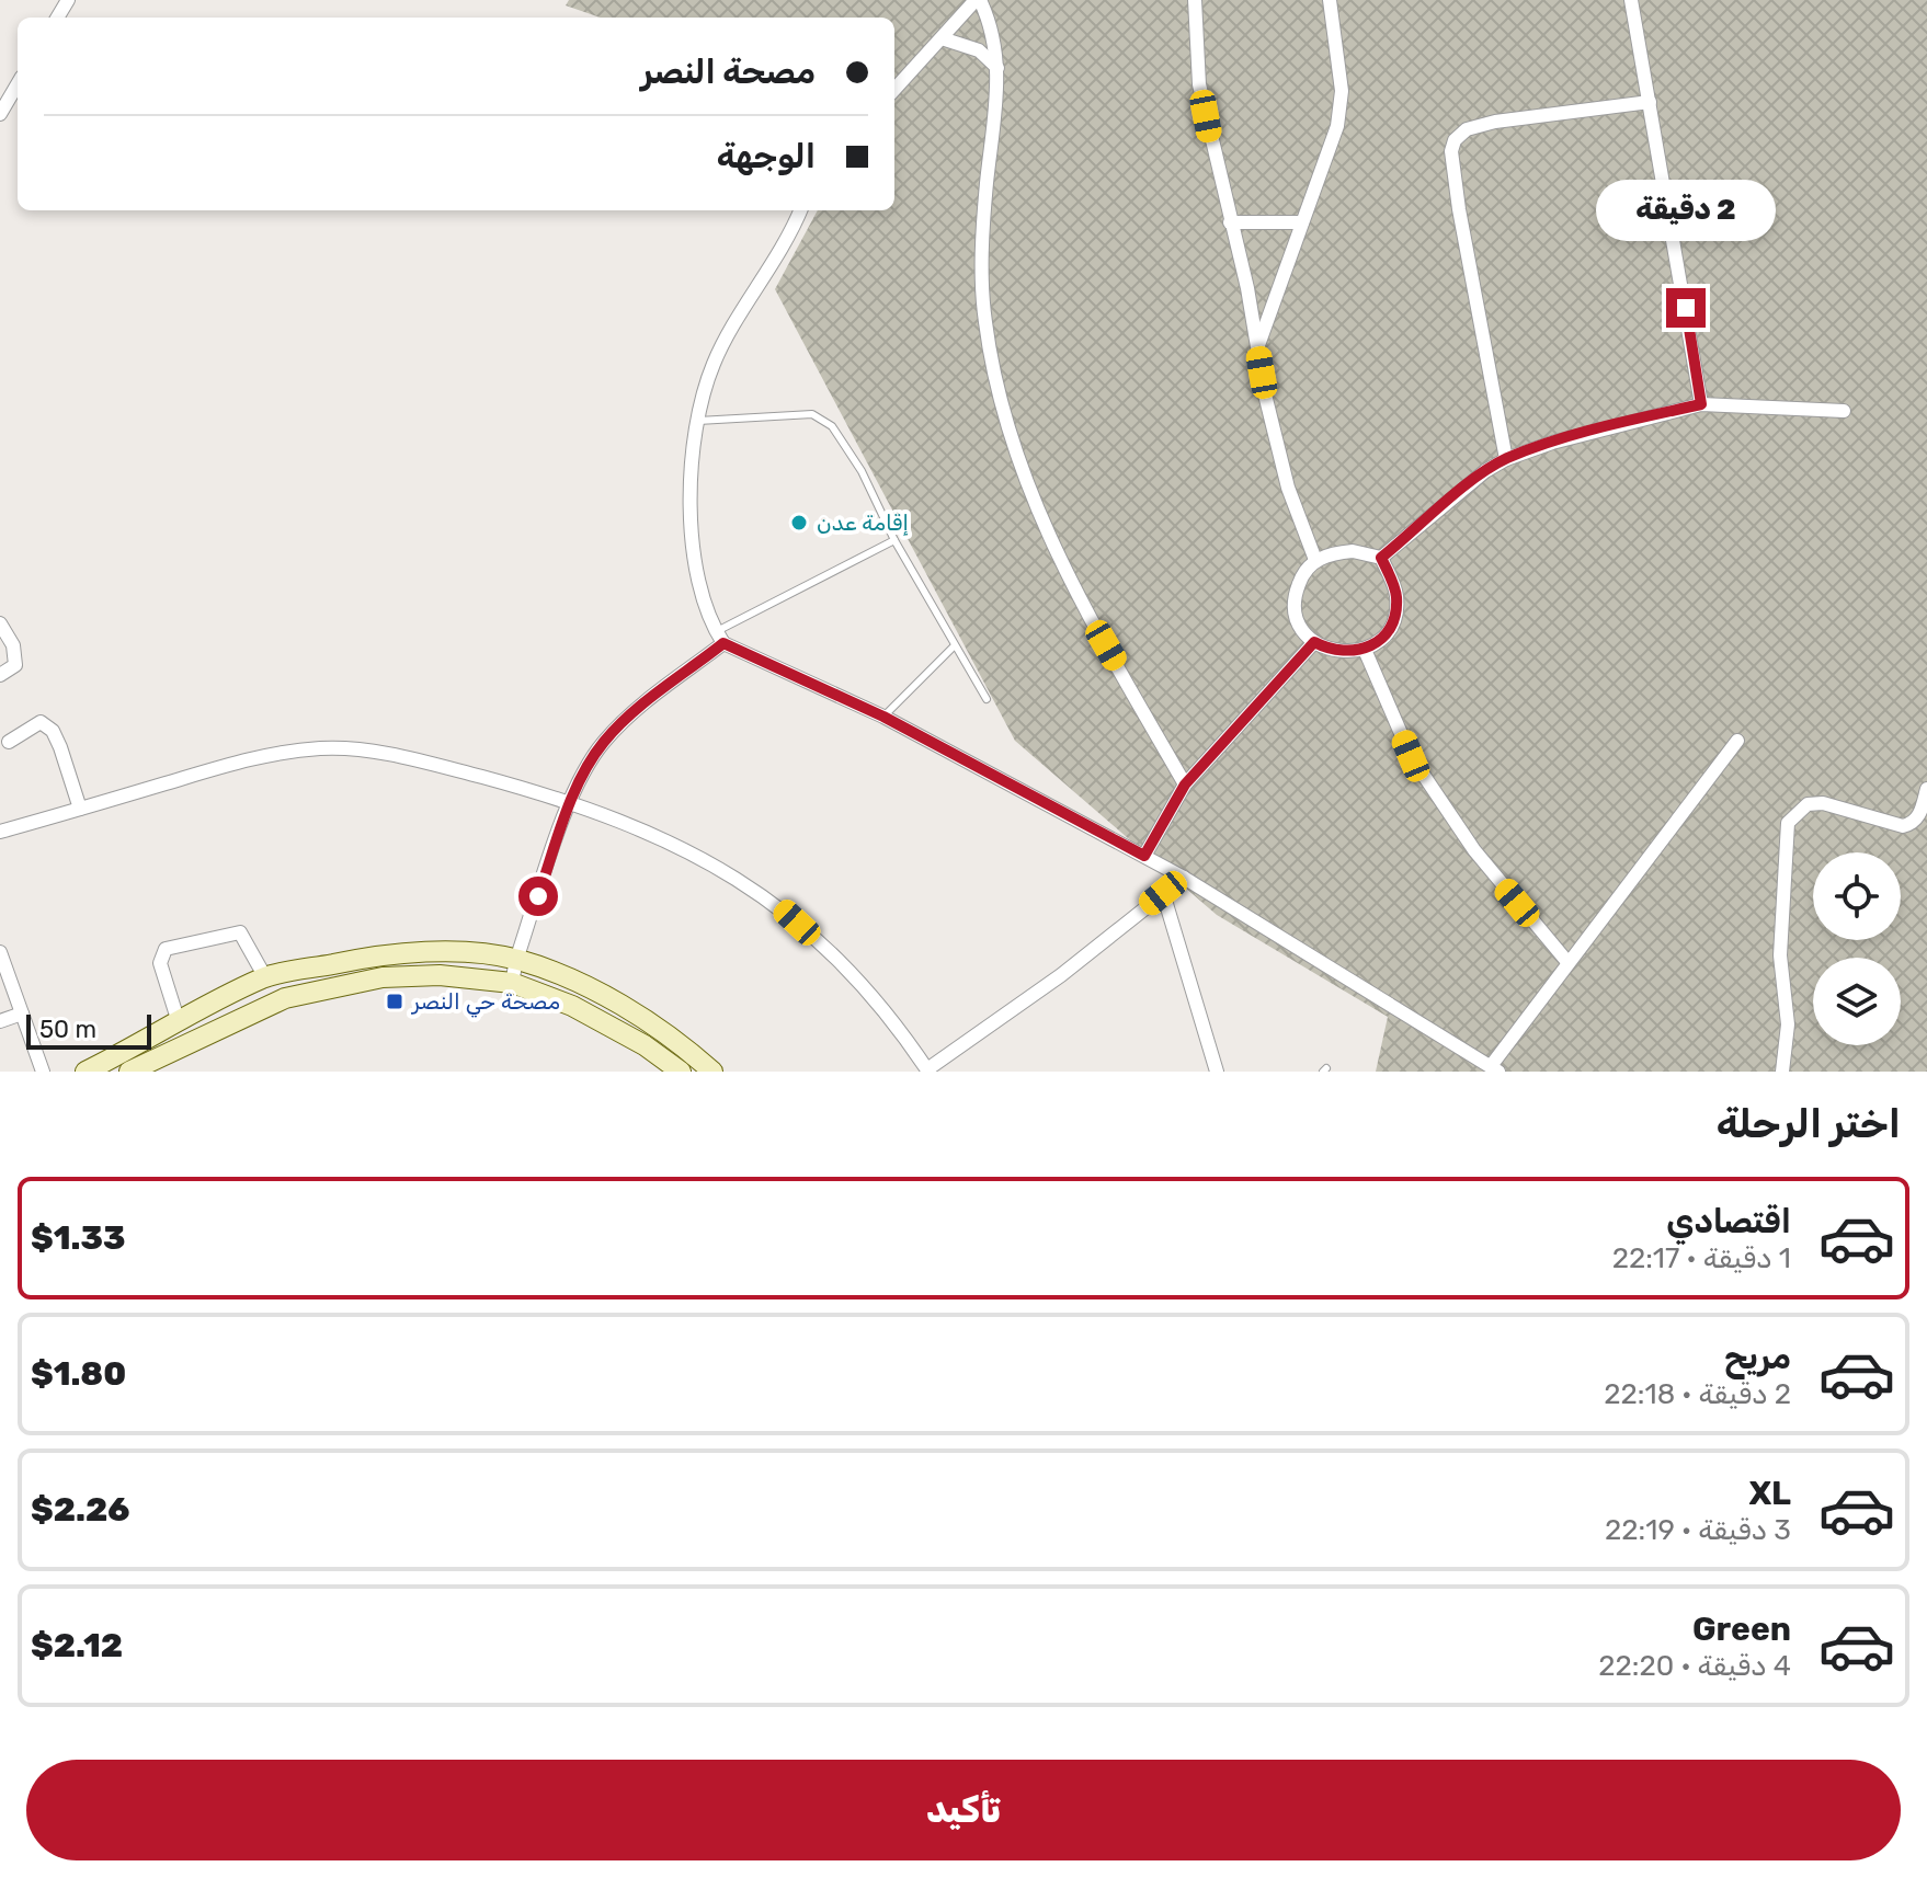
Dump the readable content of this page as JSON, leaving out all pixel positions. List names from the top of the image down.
{
  "places": {
    "other": ["إقامة عدن"],
    "transit": ["مصحة حي النصر"]
  },
  "scale_bar": "50 m",
  "page": {
    "banner": ["مصحة النصر", "الوجهة"],
    "bubble": "2 دقيقة",
    "scale": "50 m",
    "heading": "اختر الرحلة",
    "list": [
      {
        "name": "اقتصادي",
        "note": "1 دقيقة · 22:17",
        "value": "$1.33"
      },
      {
        "name": "مريح",
        "note": "2 دقيقة · 22:18",
        "value": "$1.80"
      },
      {
        "name": "XL",
        "note": "3 دقيقة · 22:19",
        "value": "$2.26"
      },
      {
        "name": "Green",
        "note": "4 دقيقة · 22:20",
        "value": "$2.12"
      }
    ],
    "buttons": "تأكيد"
  }
}
